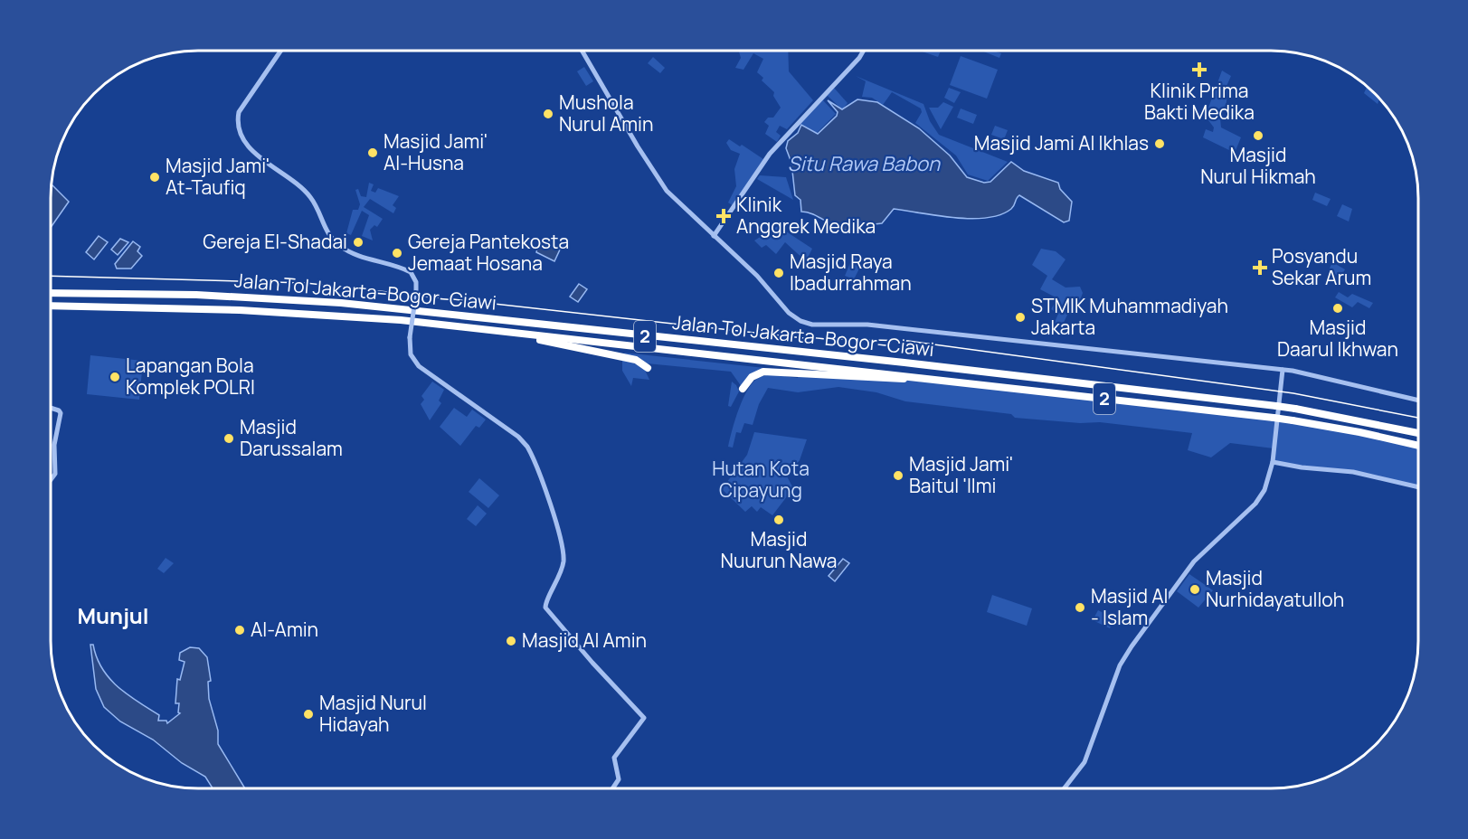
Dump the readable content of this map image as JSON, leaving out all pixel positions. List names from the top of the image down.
{
  "streets": {
    "highway": ["Jalan Tol Jakarta–Bogor–Ciawi", "2"]
  },
  "districts": ["Munjul"],
  "water": ["Situ Rawa Babon"],
  "parks": ["Hutan Kota Cipayung"],
  "places": {
    "health": ["Klinik Prima Bakti Medika", "Klinik Anggrek Medika", "Posyandu Sekar Arum"],
    "other": [
      "Mushola Nurul Amin",
      "Masjid Nurul Hikmah",
      "Masjid Jami Al Ikhlas",
      "Masjid Jami' Al-Husna",
      "Masjid Jami' At-Taufiq",
      "Gereja El-Shadai",
      "Gereja Pantekosta Jemaat Hosana",
      "Masjid Raya Ibadurrahman",
      "Masjid Daarul Ikhwan",
      "STMIK Muhammadiyah Jakarta",
      "Lapangan Bola Komplek POLRI",
      "Masjid Darussalam",
      "Masjid Jami' Baitul 'Ilmi",
      "Masjid Nuurun Nawa",
      "Masjid Nurhidayatulloh",
      "Masjid Al - Islam",
      "Al-Amin",
      "Masjid Al Amin",
      "Masjid Nurul Hidayah"
    ]
  }
}
